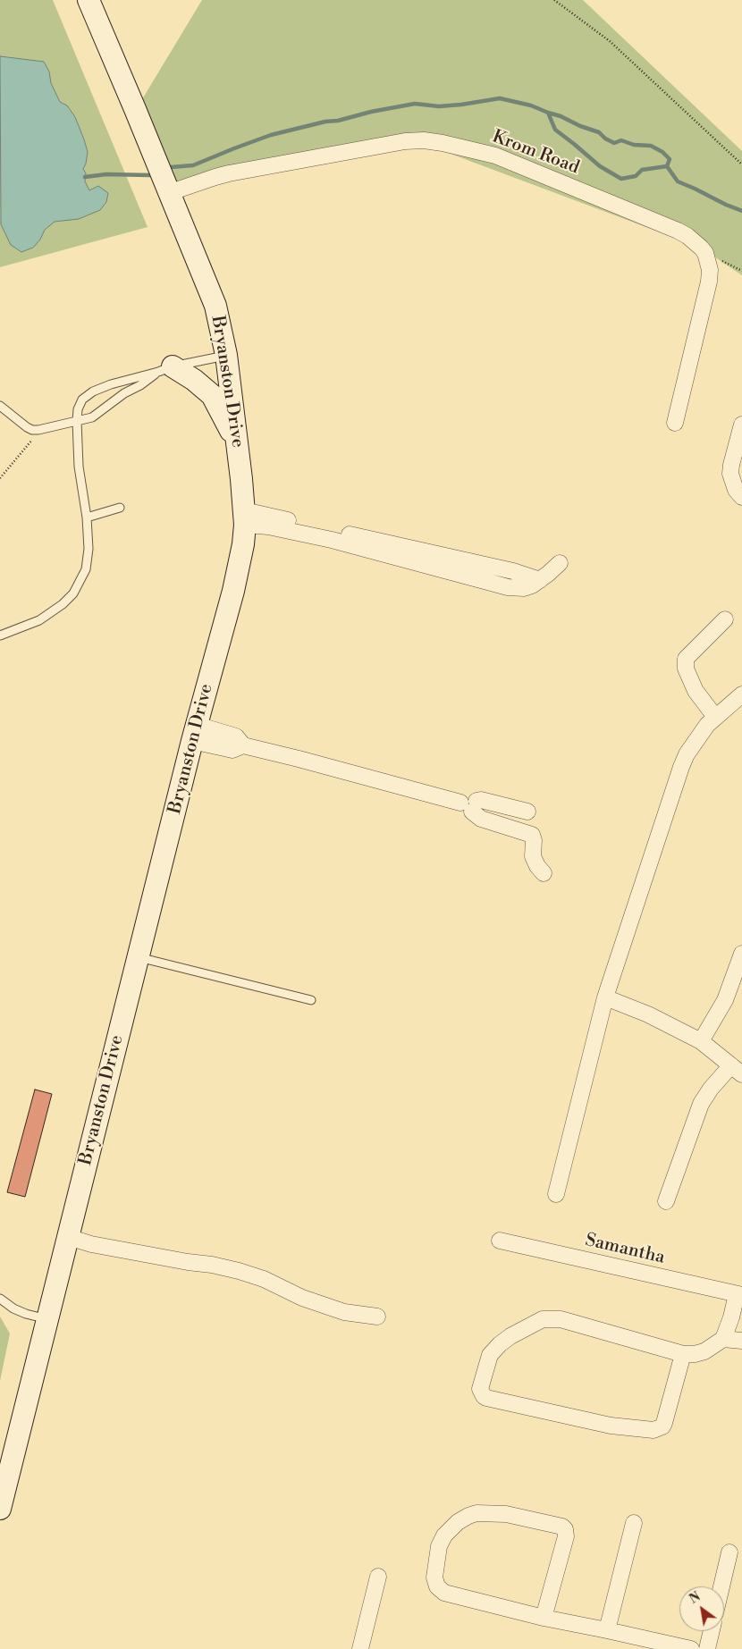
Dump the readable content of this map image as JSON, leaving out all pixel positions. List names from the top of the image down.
{
  "streets": {
    "street": ["Krom Road", "Bryanston Drive", "Samantha"]
  },
  "crossings": [
    ["Krom Road", "Bryanston Drive"]
  ],
  "north": "top left"
}
